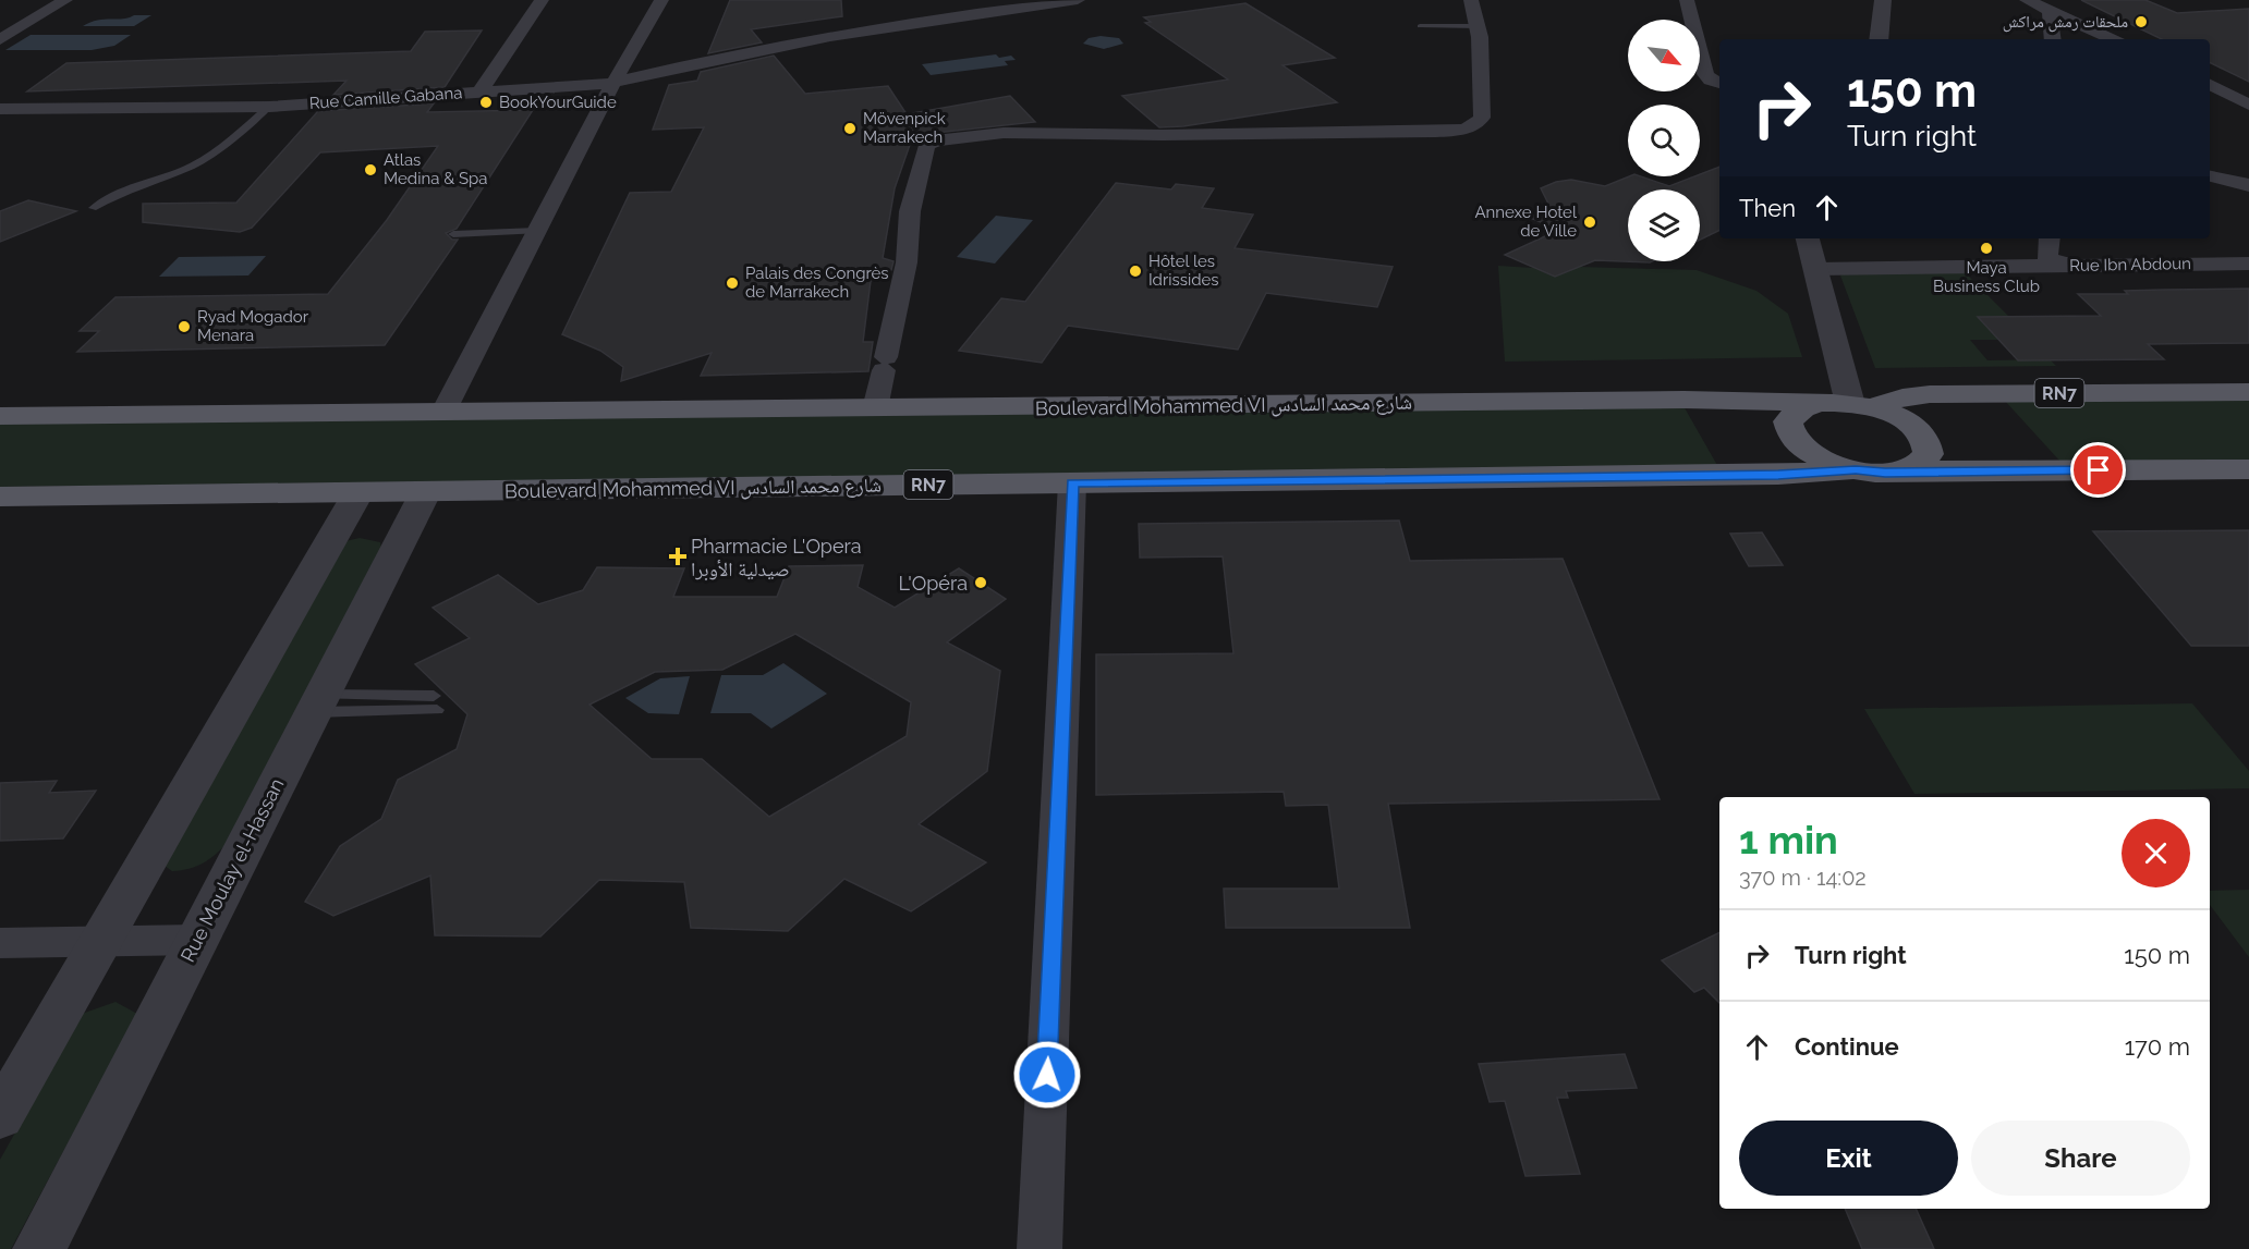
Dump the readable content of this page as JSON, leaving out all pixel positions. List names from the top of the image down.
{
  "streets": {
    "main road": ["RN7", "Boulevard Mohammed VI شارع محمد السادس"],
    "street": ["Rue Camille Gabana", "Rue Ibn Abdoun", "Rue Moulay el-Hassan"]
  },
  "crossings": [
    ["RN7", "Boulevard Mohammed VI شارع محمد السادس"],
    ["Boulevard Mohammed VI شارع محمد السادس", "Rue Moulay el-Hassan"]
  ],
  "places": {
    "other": [
      "ملحقات رمش مراكش",
      "BookYourGuide",
      "Mövenpick Marrakech",
      "Atlas Medina & Spa",
      "Annexe Hotel de Ville",
      "Maya Business Club",
      "Hôtel les Idrissides",
      "Palais des Congrès de Marrakech",
      "Ryad Mogador Menara",
      "L'Opéra"
    ],
    "health": ["Pharmacie L'Opera صيدلية الأوبرا"]
  },
  "north": "bottom right",
  "page": {
    "turn": ["150 m", "Turn right"],
    "then": "Then",
    "heading": ["1 min", "370 m · 14:02"],
    "list": [
      {
        "name": "Turn right",
        "value": "150 m"
      },
      {
        "name": "Continue",
        "value": "170 m"
      }
    ],
    "buttons": ["Exit", "Share"]
  }
}
